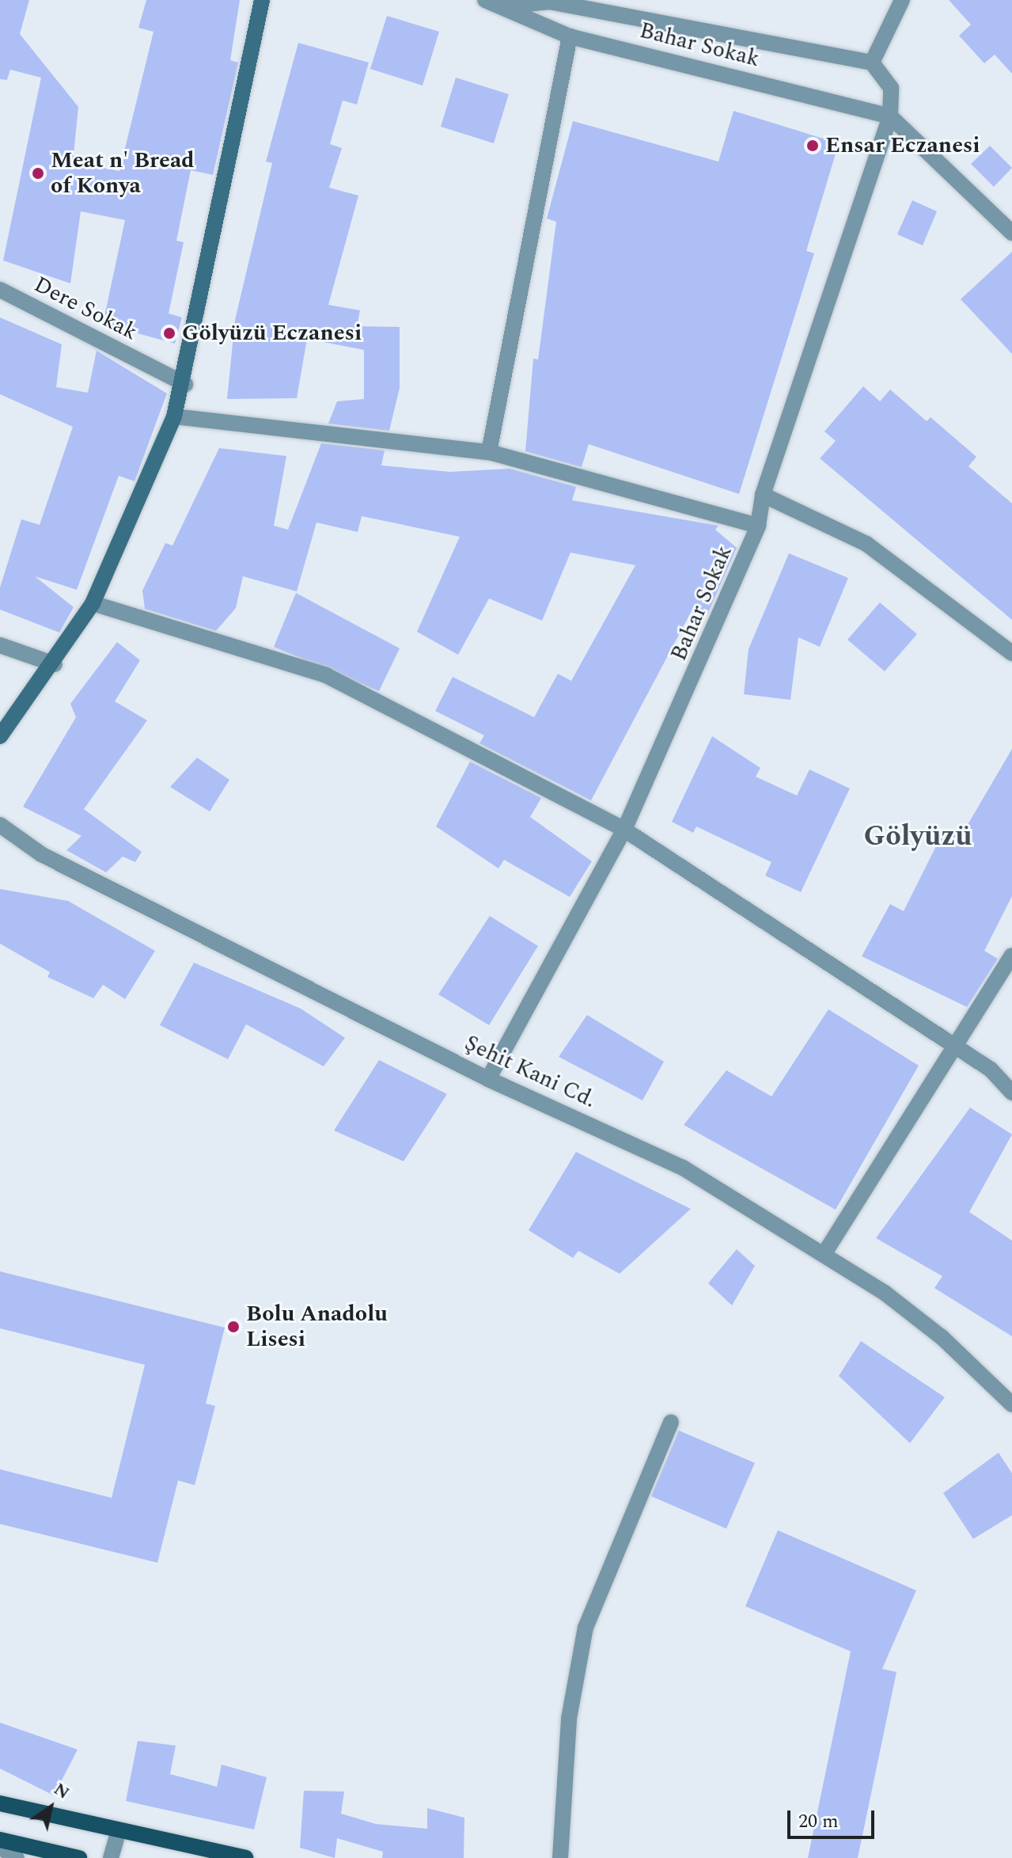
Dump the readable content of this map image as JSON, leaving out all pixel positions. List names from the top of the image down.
{
  "streets": {
    "street": ["Bahar Sokak", "Dere Sokak", "Şehit Kani Cd."]
  },
  "crossings": [
    ["Bahar Sokak", "Şehit Kani Cd."]
  ],
  "districts": ["Gölyüzü"],
  "places": [
    "Ensar Eczanesi",
    "Meat n' Bread of Konya",
    "Gölyüzü Eczanesi",
    "Bolu Anadolu Lisesi"
  ],
  "scale_bar": "20 m",
  "north": "top right"
}
